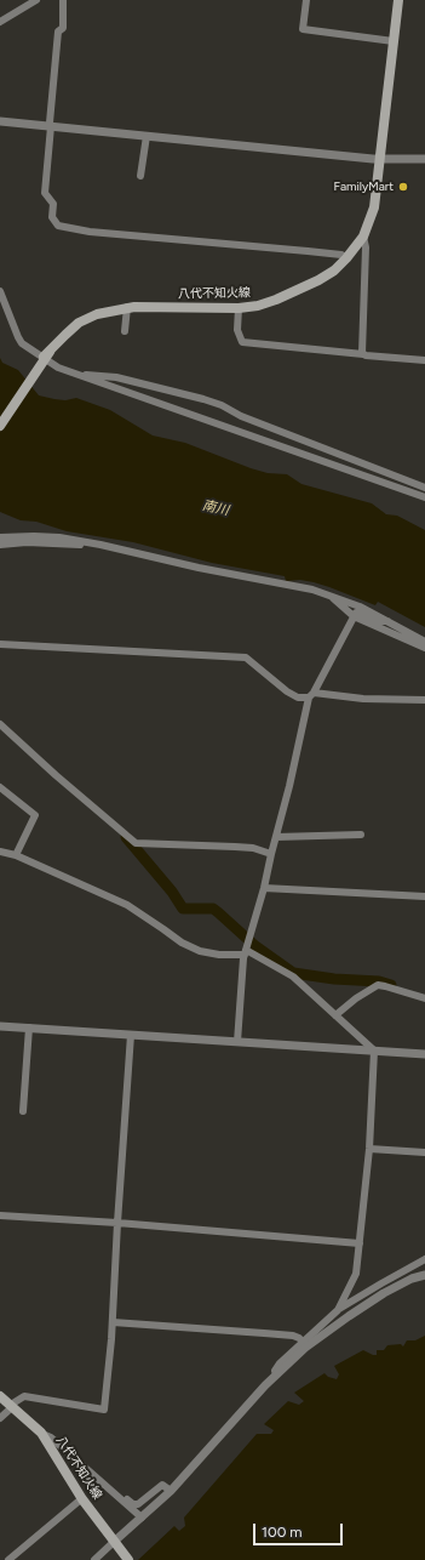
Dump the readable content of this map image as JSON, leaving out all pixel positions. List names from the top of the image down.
{
  "streets": {
    "main road": ["八代不知火線"]
  },
  "water": ["南川"],
  "places": ["FamilyMart"],
  "scale_bar": "100 m"
}
